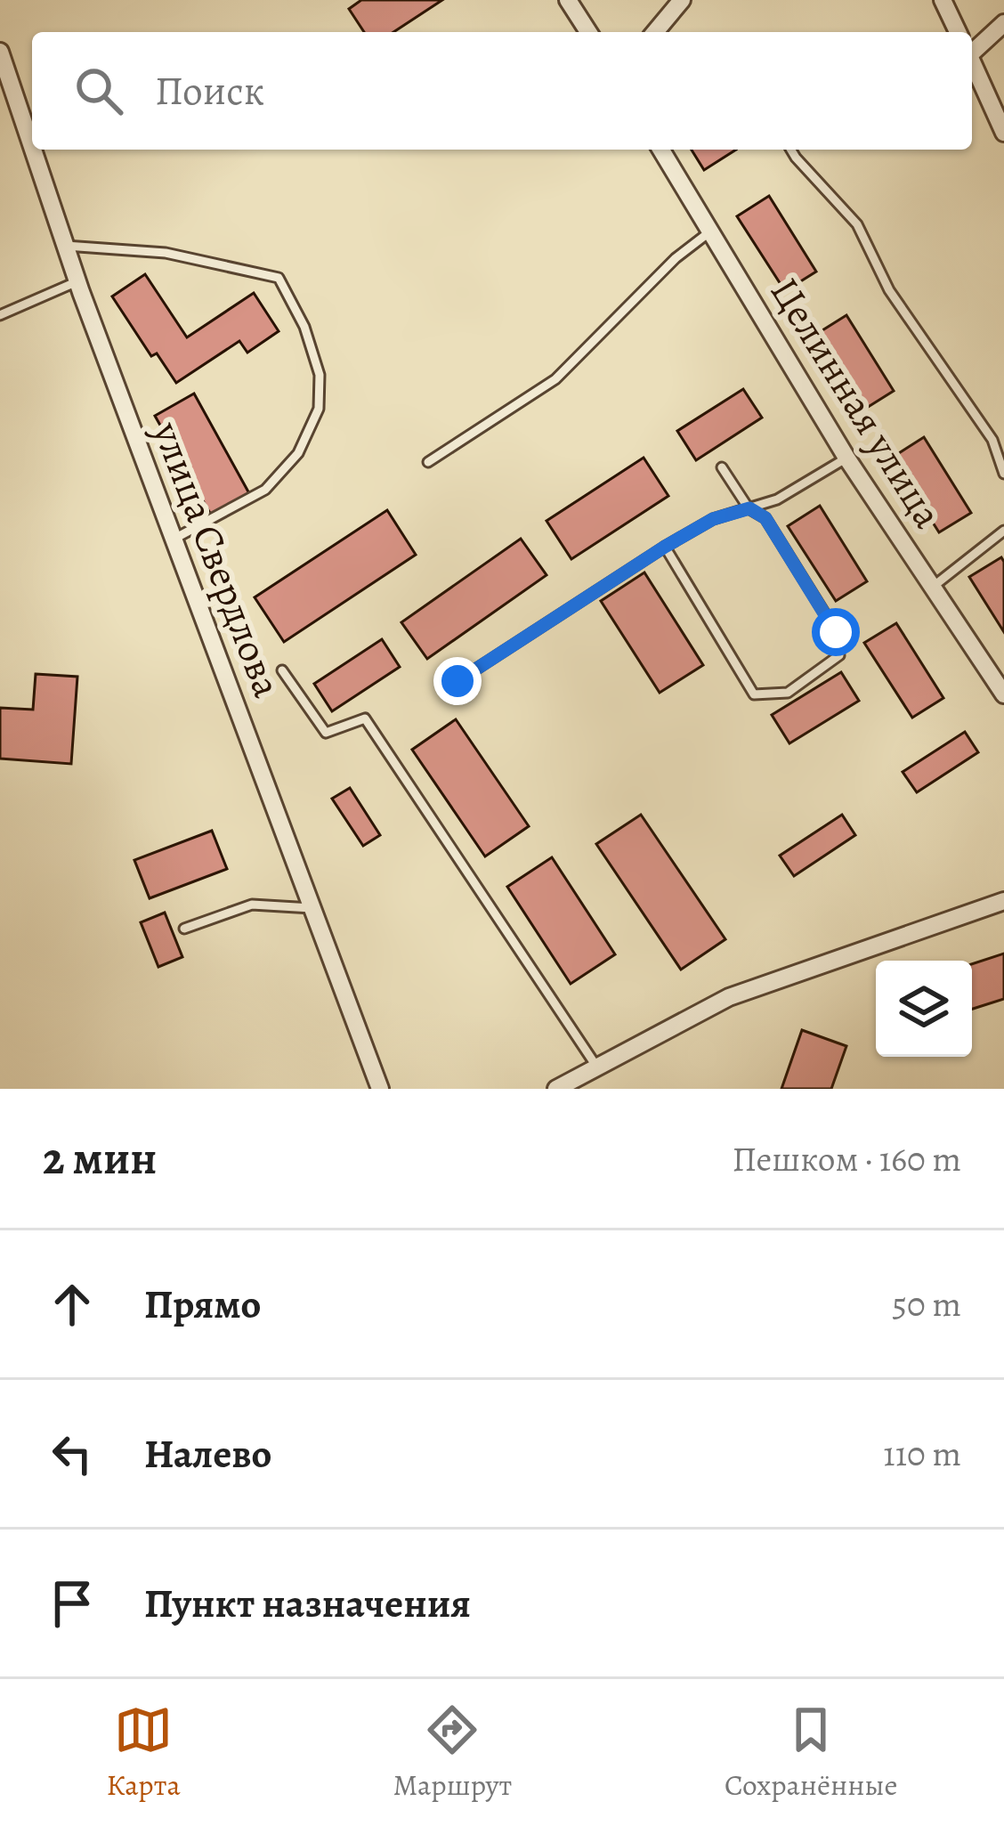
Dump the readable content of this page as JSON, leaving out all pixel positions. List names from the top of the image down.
{
  "streets": {
    "street": ["Целинная улица", "улица Свердлова"]
  },
  "page": {
    "search": "Поиск",
    "heading": ["2 мин", "Пешком · 160 m"],
    "list": [
      ["Прямо", "50 m"],
      ["Налево", "110 m"],
      "Пункт назначения"
    ],
    "nav": ["Карта", "Маршрут", "Сохранённые"]
  }
}
